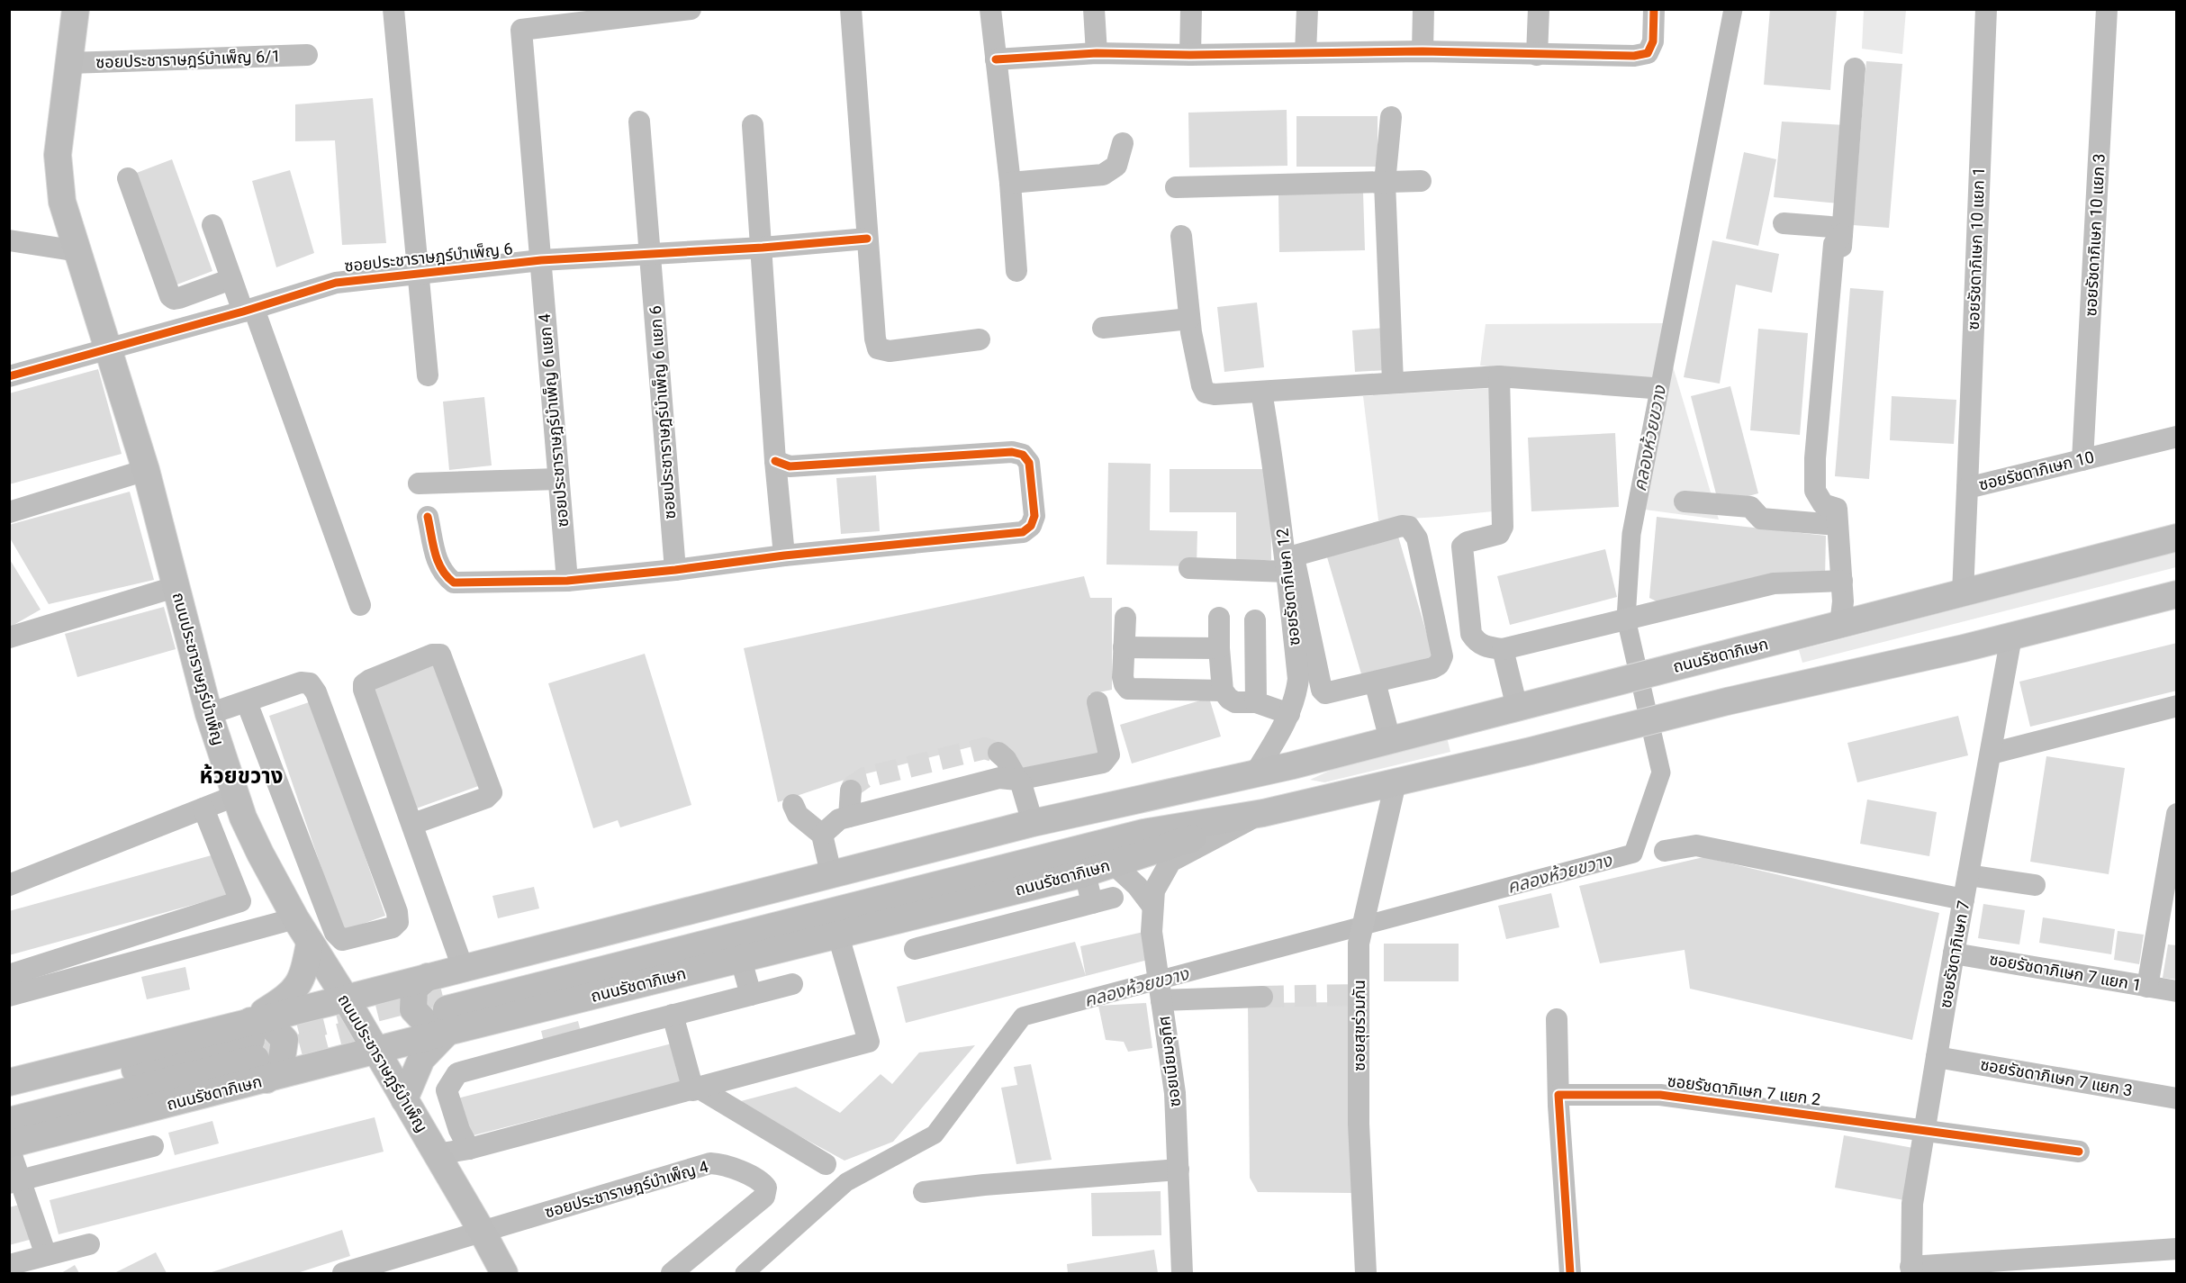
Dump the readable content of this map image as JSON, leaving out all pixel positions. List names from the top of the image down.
{
  "streets": {
    "main road": ["ถนนรัชดาภิเษก", "ถนนประชาราษฎร์บำเพ็ญ"],
    "street": [
      "ซอยประชาราษฎร์บำเพ็ญ 6/1",
      "ซอยรัชดาภิเษก 10 แยก 3",
      "ซอยรัชดาภิเษก 10 แยก 1",
      "ซอยประชาราษฎร์บำเพ็ญ 6",
      "ซอยประชาราษฎร์บำเพ็ญ 6 แยก 6",
      "ซอยประชาราษฎร์บำเพ็ญ 6 แยก 4",
      "ซอยรัชดาภิเษก 10",
      "ซอยรัชดาภิเษก 12",
      "ซอยรัชดาภิเษก 7",
      "ซอยรัชดาภิเษก 7 แยก 1",
      "ซอยสุขร่วมกัน",
      "ซอยเนียมอุทิศ",
      "ซอยรัชดาภิเษก 7 แยก 3",
      "ซอยรัชดาภิเษก 7 แยก 2",
      "ซอยประชาราษฎร์บำเพ็ญ 4"
    ]
  },
  "crossings": [
    ["ซอยประชาราษฎร์บำเพ็ญ 6/1", "ถนนประชาราษฎร์บำเพ็ญ"],
    ["ซอยรัชดาภิเษก 10 แยก 3", "ซอยรัชดาภิเษก 10"],
    ["ซอยรัชดาภิเษก 10 แยก 1", "ซอยรัชดาภิเษก 10"],
    ["ซอยประชาราษฎร์บำเพ็ญ 6", "ซอยประชาราษฎร์บำเพ็ญ 6 แยก 6"],
    ["ซอยประชาราษฎร์บำเพ็ญ 6", "ซอยประชาราษฎร์บำเพ็ญ 6 แยก 4"],
    ["ซอยประชาราษฎร์บำเพ็ญ 6", "ถนนประชาราษฎร์บำเพ็ญ"],
    ["ซอยรัชดาภิเษก 10", "ถนนรัชดาภิเษก"],
    ["ซอยรัชดาภิเษก 12", "ถนนรัชดาภิเษก"],
    ["ถนนรัชดาภิเษก", "ถนนประชาราษฎร์บำเพ็ญ"],
    ["ถนนรัชดาภิเษก", "ซอยรัชดาภิเษก 7"],
    ["ถนนรัชดาภิเษก", "ซอยสุขร่วมกัน"],
    ["ถนนรัชดาภิเษก", "ซอยเนียมอุทิศ"],
    ["ถนนประชาราษฎร์บำเพ็ญ", "ซอยประชาราษฎร์บำเพ็ญ 4"],
    ["ซอยรัชดาภิเษก 7", "ซอยรัชดาภิเษก 7 แยก 1"],
    ["ซอยรัชดาภิเษก 7", "ซอยรัชดาภิเษก 7 แยก 3"],
    ["ซอยรัชดาภิเษก 7", "ซอยรัชดาภิเษก 7 แยก 2"]
  ],
  "districts": ["ห้วยขวาง"],
  "water": ["คลองห้วยขวาง"]
}
